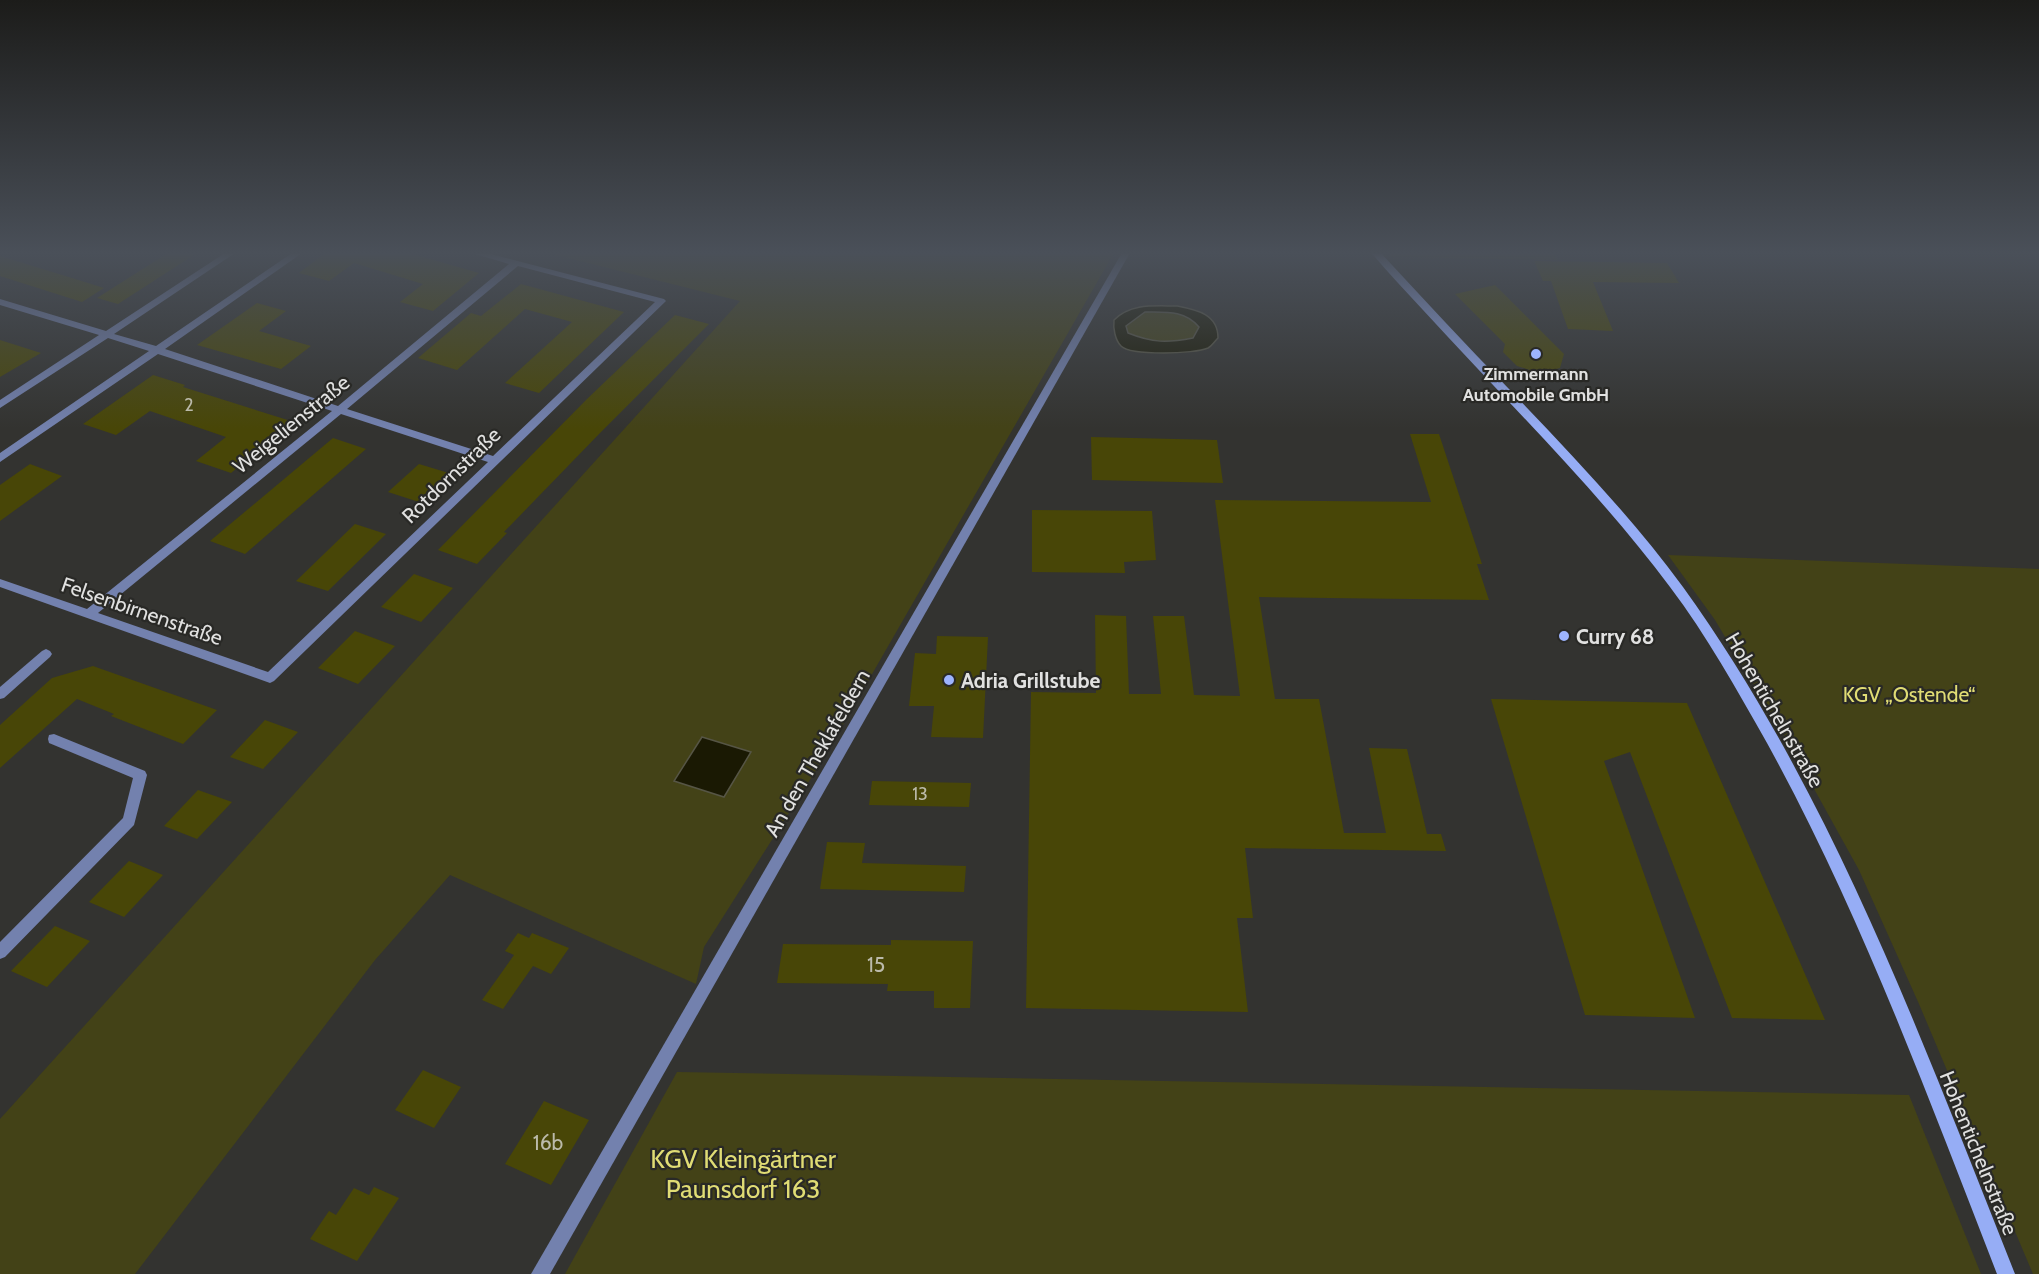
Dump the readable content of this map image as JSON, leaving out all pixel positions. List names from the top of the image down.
{
  "streets": {
    "main road": ["Hohentichelnstraße"],
    "street": [
      "Weigelienstraße",
      "Rotdornstraße",
      "Felsenbirnenstraße",
      "An den Theklafeldern"
    ]
  },
  "crossings": [
    ["Weigelienstraße", "Felsenbirnenstraße"],
    ["Rotdornstraße", "Felsenbirnenstraße"]
  ],
  "parks": ["KGV „Ostende“", "KGV Kleingärtner Paunsdorf 163"],
  "places": ["Zimmermann Automobile GmbH", "Curry 68", "Adria Grillstube"],
  "house_numbers": [
    "2",
    "13",
    "15",
    "16b"
  ]
}
